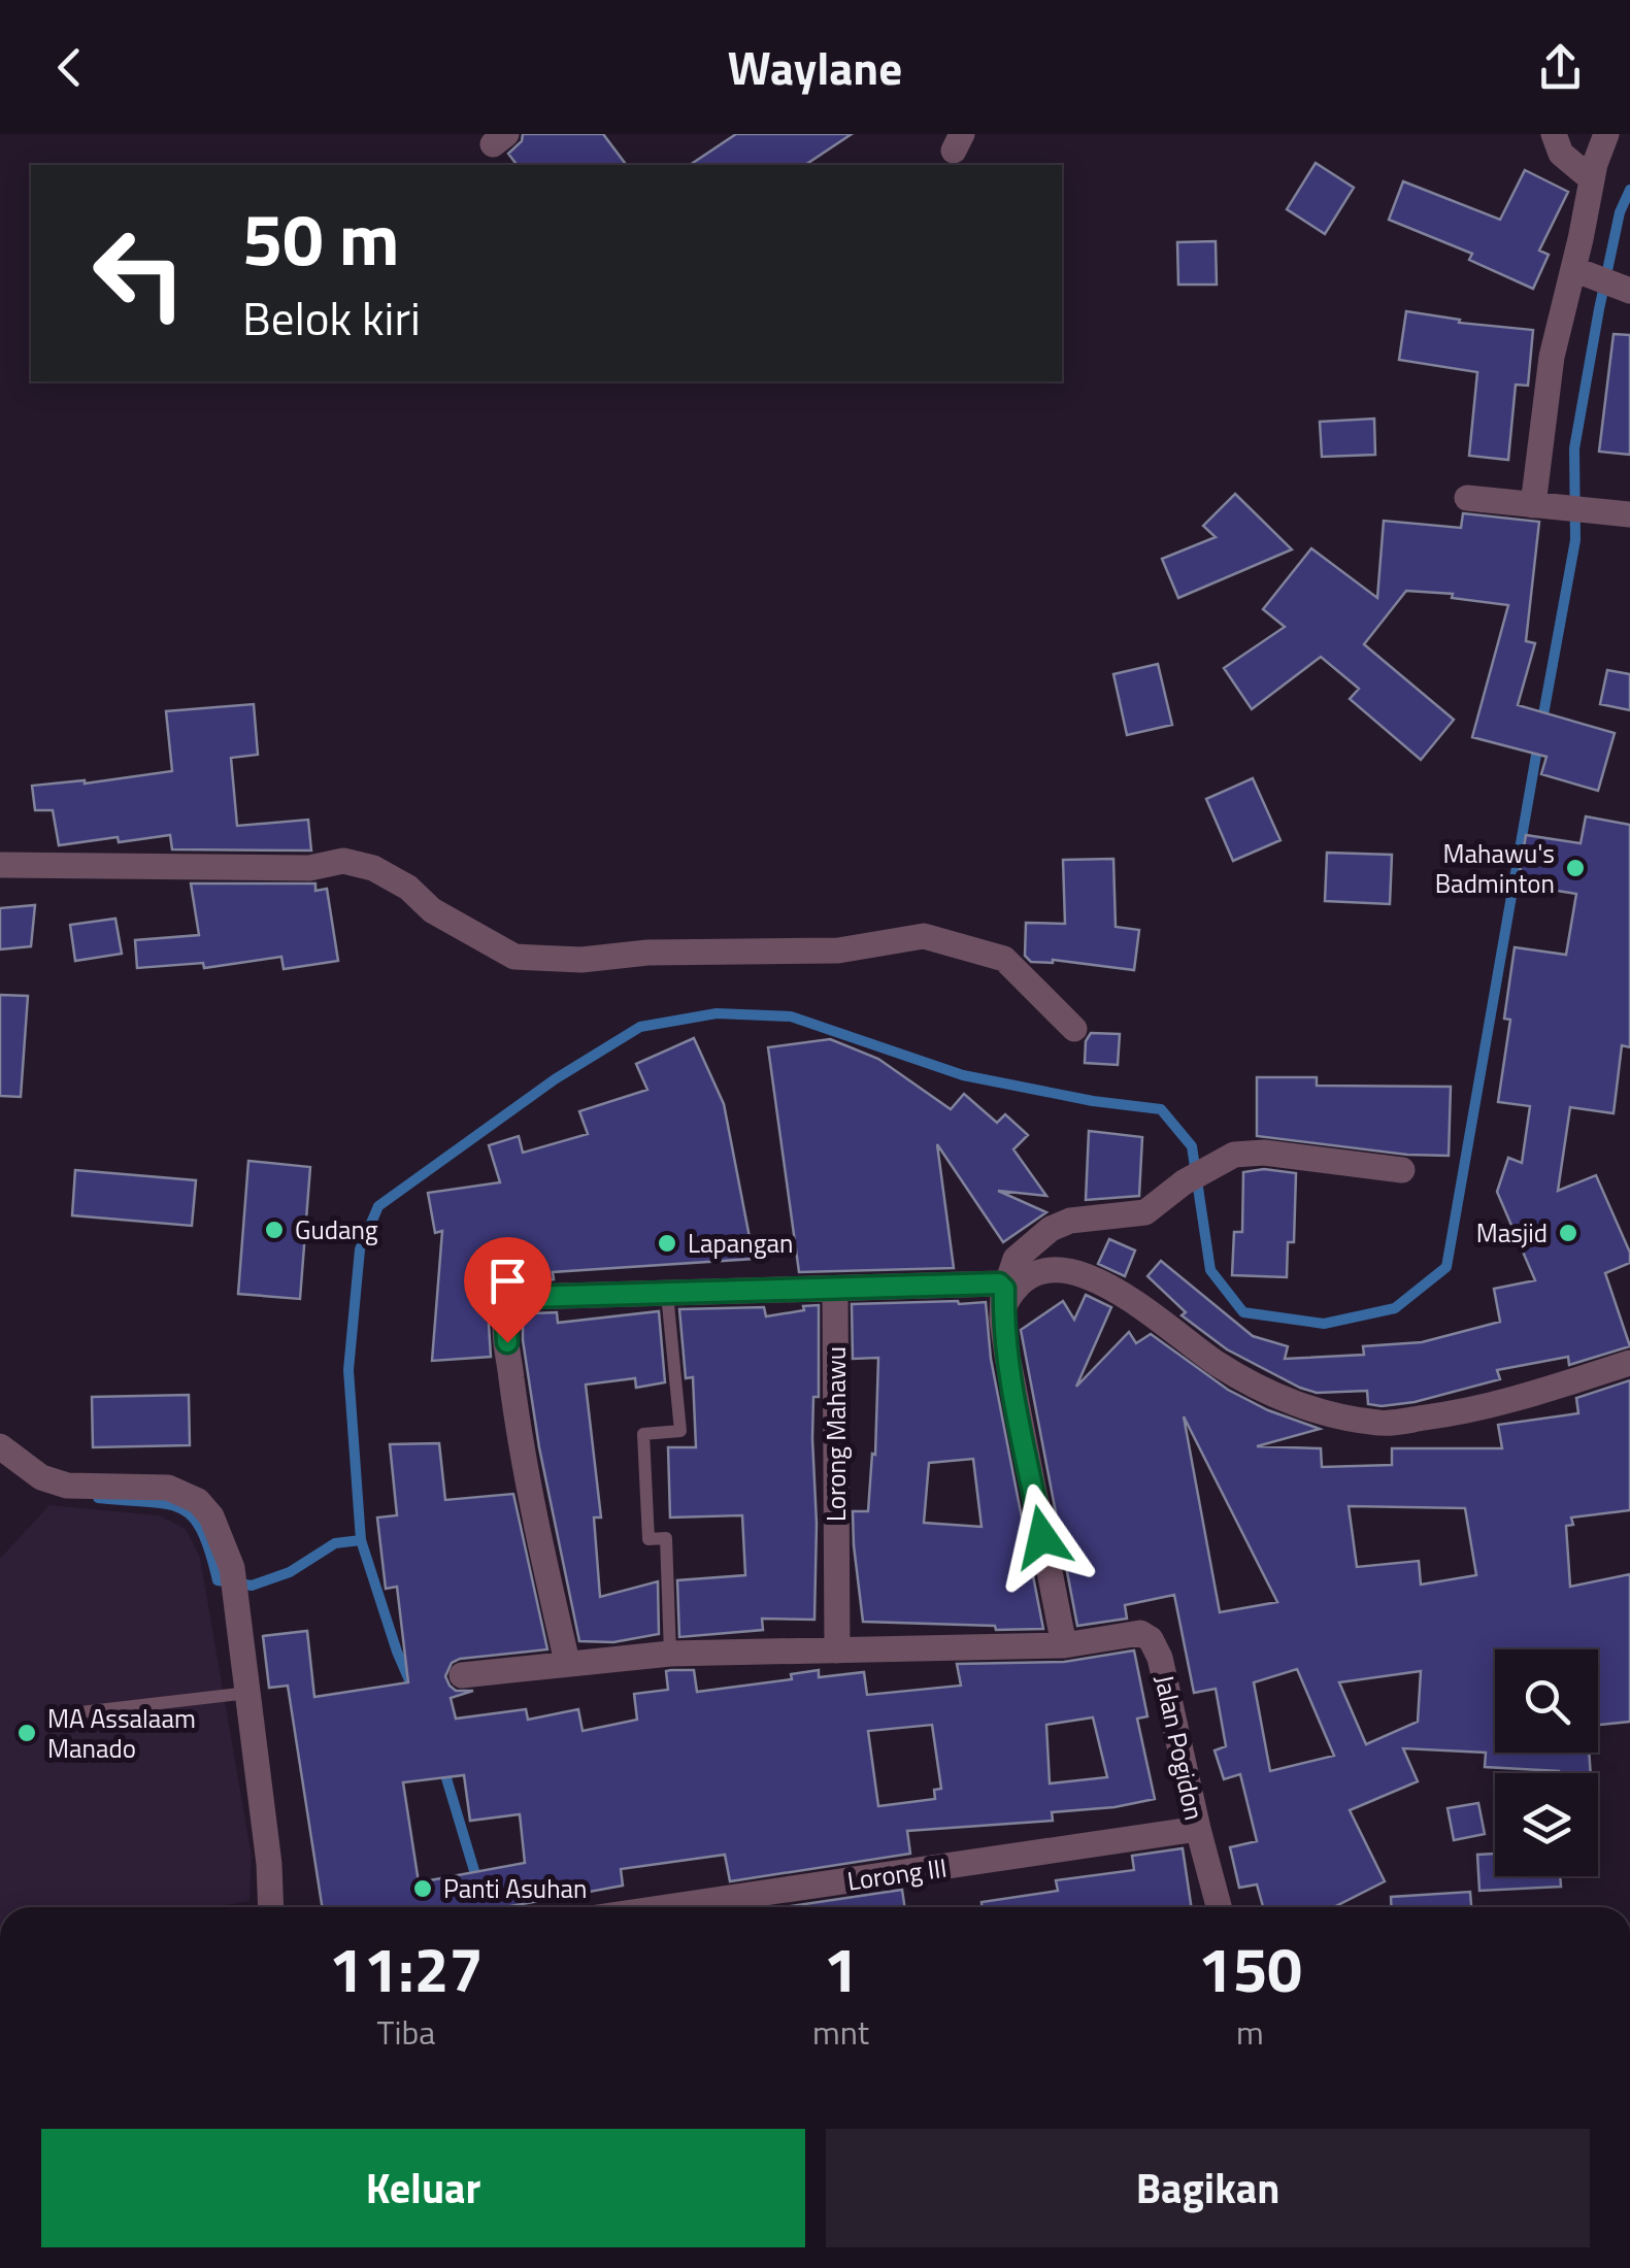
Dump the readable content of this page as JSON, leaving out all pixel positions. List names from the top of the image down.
{
  "streets": {
    "street": ["Lorong Mahawu", "Jalan Pogidon", "Lorong III"]
  },
  "crossings": [
    ["Jalan Pogidon", "Lorong III"]
  ],
  "places": [
    "Mahawu's Badminton",
    "Gudang",
    "Masjid",
    "Lapangan",
    "MA Assalaam Manado",
    "Panti Asuhan"
  ],
  "page": {
    "header": "Waylane",
    "turn": ["50 m", "Belok kiri"],
    "eta": [
      "11:27",
      "Tiba",
      "1",
      "mnt",
      "150",
      "m"
    ],
    "buttons": ["Keluar", "Bagikan"]
  }
}
